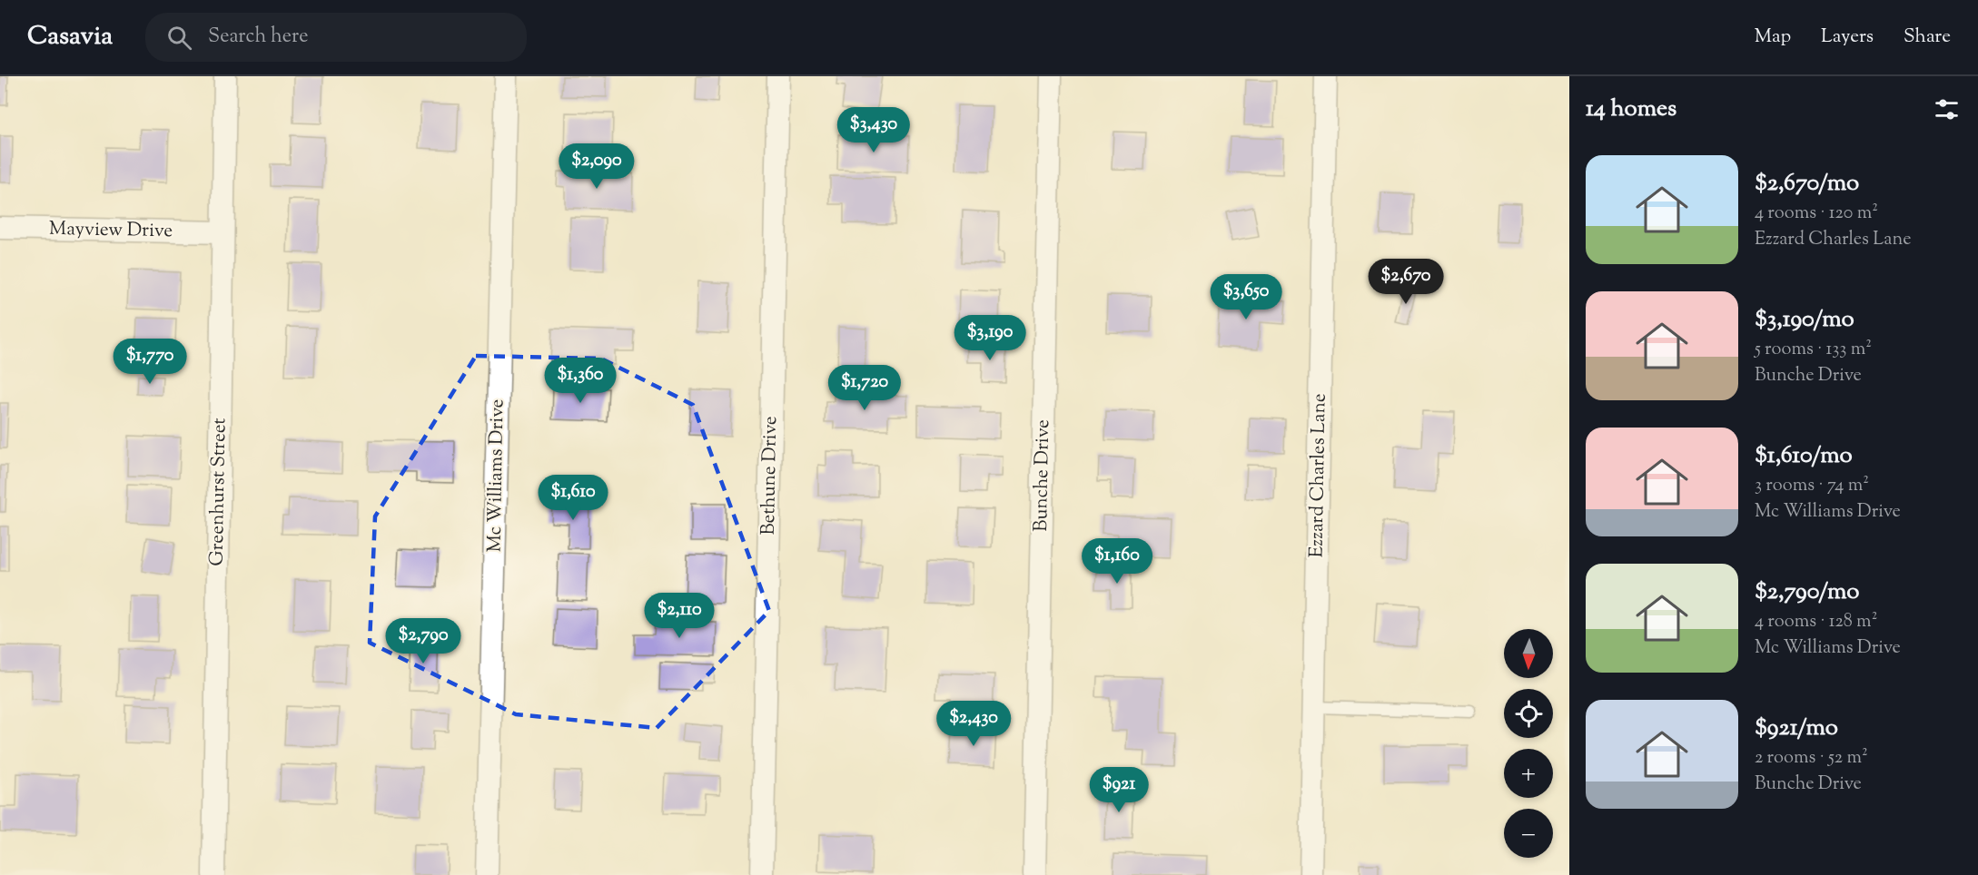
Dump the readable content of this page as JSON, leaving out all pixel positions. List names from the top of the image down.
{
  "streets": {
    "street": [
      "Mayview Drive",
      "Mc Williams Drive",
      "Bethune Drive",
      "Bunche Drive",
      "Ezzard Charles Lane",
      "Greenhurst Street"
    ]
  },
  "crossings": [
    ["Mayview Drive", "Greenhurst Street"]
  ],
  "north": "bottom",
  "page": {
    "header": "Casavia",
    "search": "Search here",
    "nav": ["Map", "Layers", "Share"],
    "heading": "14 homes",
    "price": [
      "$3,430",
      "$2,090",
      "$2,670",
      "$3,650",
      "$3,190",
      "$1,770",
      "$1,360",
      "$1,720",
      "$1,610",
      "$1,160",
      "$2,110",
      "$2,790",
      "$2,430",
      "$921"
    ],
    "list": [
      {
        "name": "$2,670/mo",
        "note": "4 rooms · 120 m² · Ezzard Charles Lane"
      },
      {
        "name": "$3,190/mo",
        "note": "5 rooms · 133 m² · Bunche Drive"
      },
      {
        "name": "$1,610/mo",
        "note": "3 rooms · 74 m² · Mc Williams Drive"
      },
      {
        "name": "$2,790/mo",
        "note": "4 rooms · 128 m² · Mc Williams Drive"
      },
      {
        "name": "$921/mo",
        "note": "2 rooms · 52 m² · Bunche Drive"
      }
    ],
    "map_buttons": ["+", "−"]
  }
}
